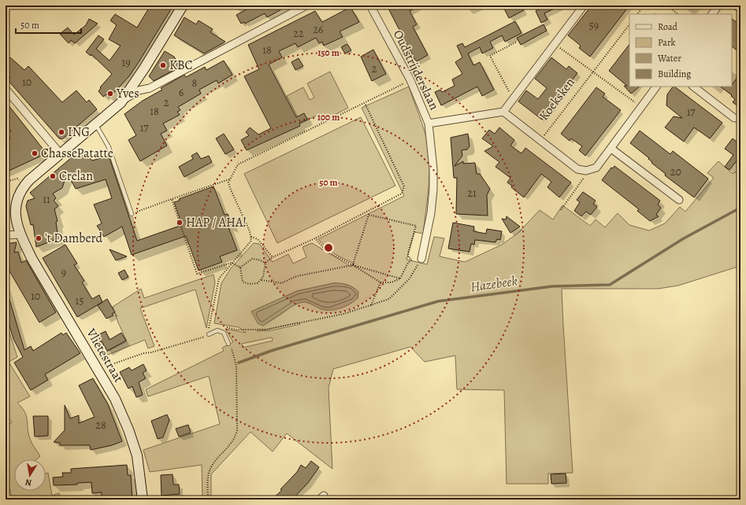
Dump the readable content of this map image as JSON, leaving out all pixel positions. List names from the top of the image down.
{
  "streets": {
    "street": ["Oudstrijderslaan", "Koeksken", "Vlietestraat"]
  },
  "water": ["Hazebeek"],
  "places": [
    "KBC",
    "Yves",
    "ING",
    "ChassePatatte",
    "Crelan",
    "HAP / AHA!",
    "'t Damberd"
  ],
  "house_numbers": [
    "59",
    "26",
    "22",
    "18",
    "19",
    "2",
    "10",
    "8",
    "6",
    "2",
    "18",
    "17",
    "17",
    "20",
    "21",
    "11",
    "9",
    "10",
    "15",
    "28"
  ],
  "legend": [
    "Road",
    "Park",
    "Water",
    "Building"
  ],
  "scale_bar": "50 m",
  "north": "bottom",
  "rings": ["150 m", "100 m", "50 m"]
}
